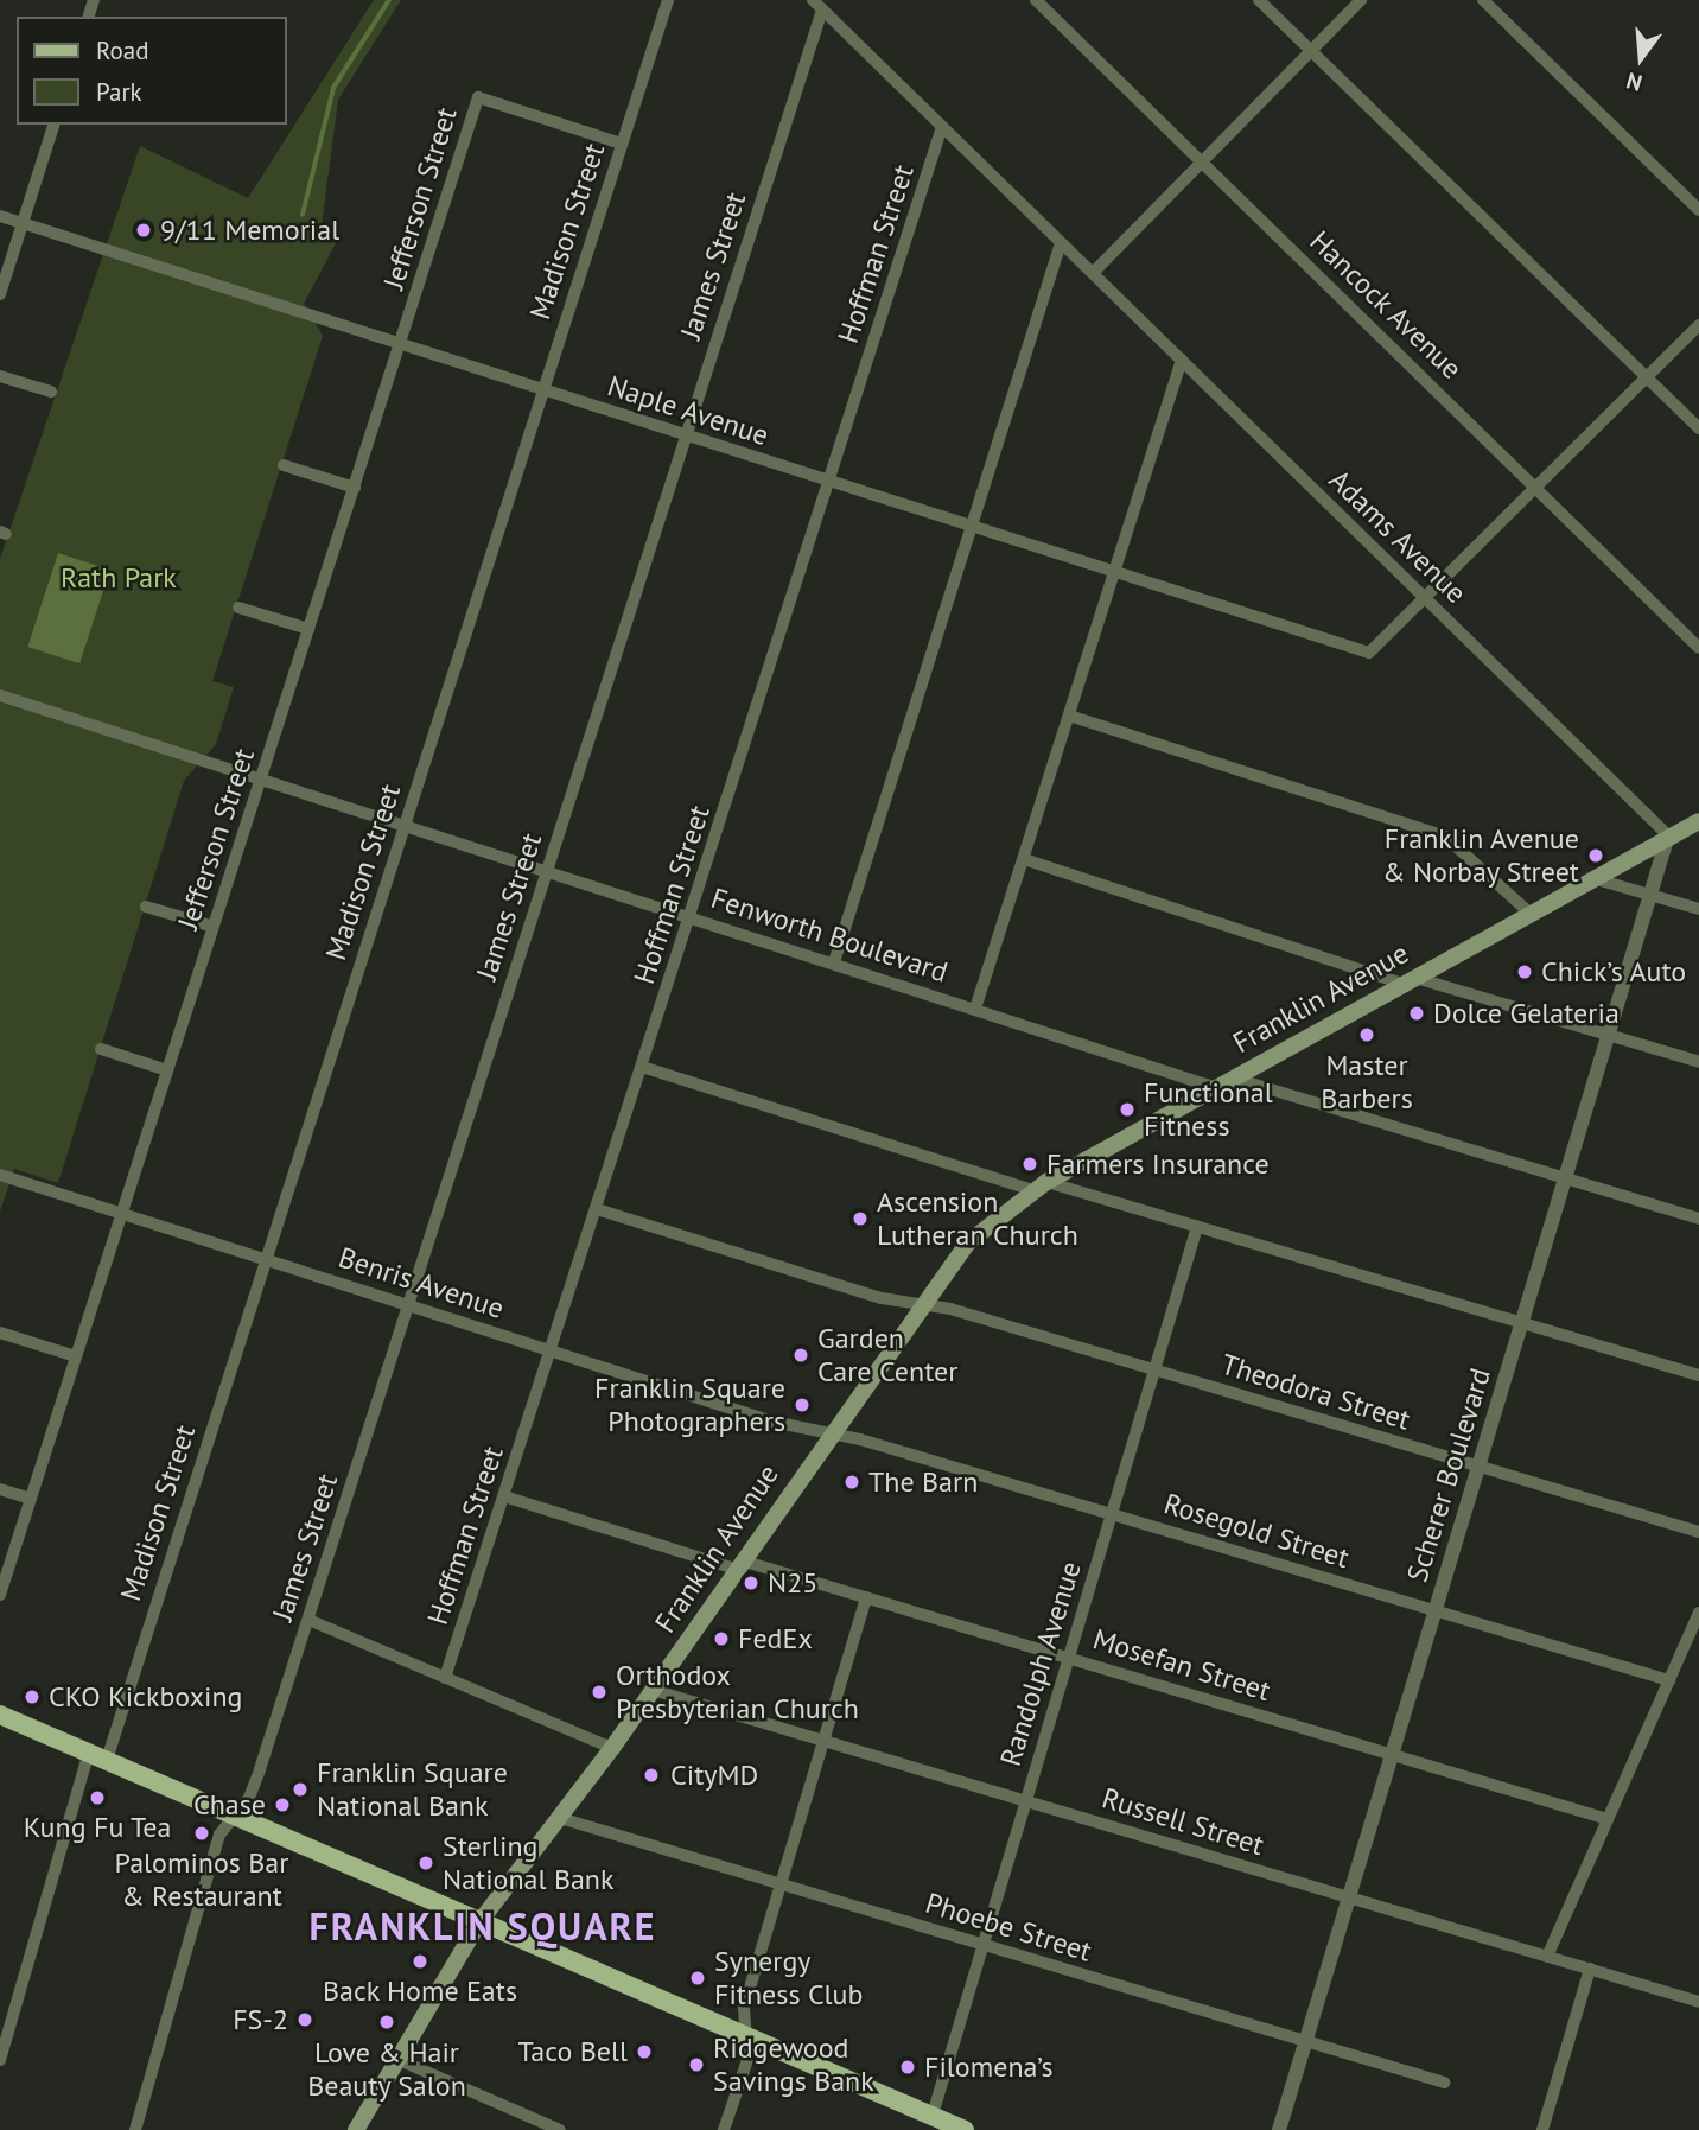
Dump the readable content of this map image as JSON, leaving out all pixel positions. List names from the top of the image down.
{
  "streets": {
    "main road": ["Franklin Avenue"],
    "street": [
      "Jefferson Street",
      "Madison Street",
      "Hoffman Street",
      "James Street",
      "Hancock Avenue",
      "Naple Avenue",
      "Adams Avenue",
      "Fenworth Boulevard",
      "Benris Avenue",
      "Theodora Street",
      "Scherer Boulevard",
      "Rosegold Street",
      "Randolph Avenue",
      "Mosefan Street",
      "Russell Street",
      "Phoebe Street"
    ]
  },
  "crossings": [
    ["Jefferson Street", "Madison Street"],
    ["Jefferson Street", "Naple Avenue"],
    ["Jefferson Street", "Fenworth Boulevard"],
    ["Jefferson Street", "Benris Avenue"],
    ["Madison Street", "Naple Avenue"],
    ["Madison Street", "Fenworth Boulevard"],
    ["Madison Street", "Benris Avenue"],
    ["Hoffman Street", "Naple Avenue"],
    ["Hoffman Street", "Fenworth Boulevard"],
    ["Hoffman Street", "Benris Avenue"],
    ["Hoffman Street", "Theodora Street"],
    ["Hoffman Street", "Mosefan Street"],
    ["James Street", "Naple Avenue"],
    ["James Street", "Fenworth Boulevard"],
    ["James Street", "Benris Avenue"],
    ["Naple Avenue", "Adams Avenue"],
    ["Adams Avenue", "Franklin Avenue"],
    ["Adams Avenue", "Scherer Boulevard"],
    ["Fenworth Boulevard", "Franklin Avenue"],
    ["Franklin Avenue", "Benris Avenue"],
    ["Franklin Avenue", "Theodora Street"],
    ["Franklin Avenue", "Scherer Boulevard"],
    ["Franklin Avenue", "Rosegold Street"],
    ["Franklin Avenue", "Mosefan Street"],
    ["Franklin Avenue", "Russell Street"],
    ["Franklin Avenue", "Phoebe Street"],
    ["Benris Avenue", "Rosegold Street"],
    ["Theodora Street", "Scherer Boulevard"],
    ["Theodora Street", "Randolph Avenue"],
    ["Scherer Boulevard", "Rosegold Street"],
    ["Scherer Boulevard", "Mosefan Street"],
    ["Scherer Boulevard", "Russell Street"],
    ["Scherer Boulevard", "Phoebe Street"],
    ["Rosegold Street", "Randolph Avenue"],
    ["Randolph Avenue", "Mosefan Street"],
    ["Randolph Avenue", "Russell Street"],
    ["Randolph Avenue", "Phoebe Street"]
  ],
  "districts": ["FRANKLIN SQUARE"],
  "parks": ["Rath Park"],
  "places": [
    "9/11 Memorial",
    "Franklin Avenue & Norbay Street",
    "Chick’s Auto",
    "Dolce Gelateria",
    "Master Barbers",
    "Functional Fitness",
    "Farmers Insurance",
    "Ascension Lutheran Church",
    "Garden Care Center",
    "Franklin Square Photographers",
    "The Barn",
    "N25",
    "FedEx",
    "Orthodox Presbyterian Church",
    "CKO Kickboxing",
    "CityMD",
    "Franklin Square National Bank",
    "Kung Fu Tea",
    "Chase",
    "Palominos Bar & Restaurant",
    "Sterling National Bank",
    "Back Home Eats",
    "Synergy Fitness Club",
    "FS-2",
    "Love & Hair Beauty Salon",
    "Taco Bell",
    "Ridgewood Savings Bank",
    "Filomena’s"
  ],
  "legend": ["Road", "Park"],
  "north": "bottom"
}
